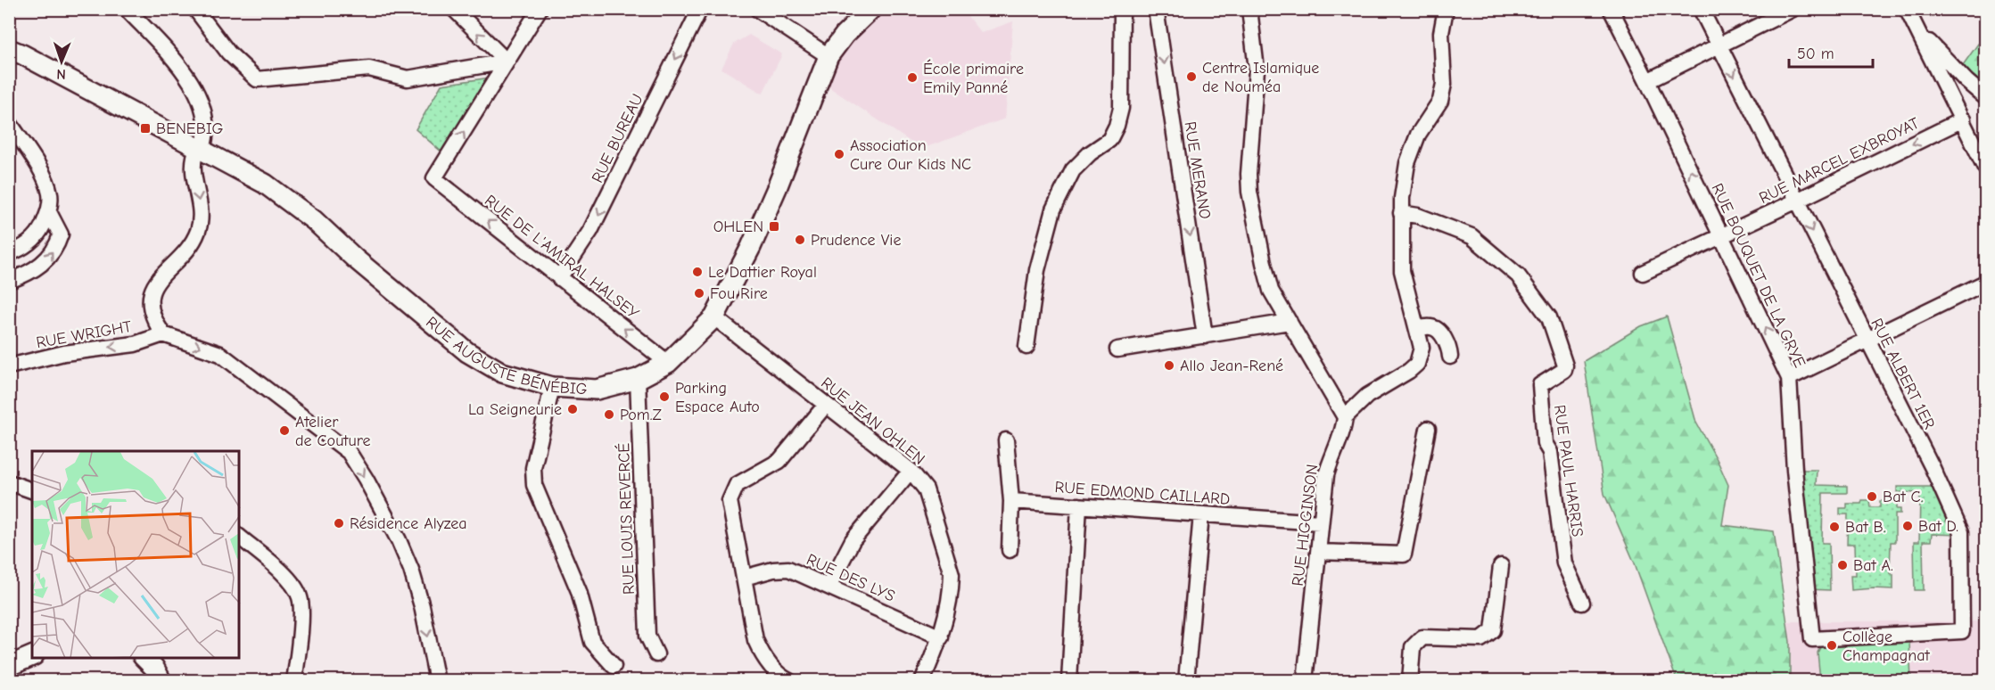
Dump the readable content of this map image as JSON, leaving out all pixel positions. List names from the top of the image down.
{
  "streets": {
    "main road": ["RUE AUGUSTE BÉNÉBIG"],
    "street": [
      "RUE BUREAU",
      "RUE MARCEL EXBROYAT",
      "RUE MERANO",
      "RUE DE L'AMIRAL HALSEY",
      "RUE BOUQUET DE LA GRYE",
      "RUE WRIGHT",
      "RUE ALBERT 1ER",
      "RUE JEAN OHLEN",
      "RUE PAUL HARRIS",
      "RUE EDMOND CAILLARD",
      "RUE LOUIS REVERCÉ",
      "RUE HIGGINSON",
      "RUE DES LYS"
    ]
  },
  "crossings": [
    ["RUE BUREAU", "RUE DE L'AMIRAL HALSEY"],
    ["RUE MARCEL EXBROYAT", "RUE BOUQUET DE LA GRYE"],
    ["RUE MARCEL EXBROYAT", "RUE ALBERT 1ER"],
    ["RUE DE L'AMIRAL HALSEY", "RUE AUGUSTE BÉNÉBIG"],
    ["RUE BOUQUET DE LA GRYE", "RUE ALBERT 1ER"],
    ["RUE AUGUSTE BÉNÉBIG", "RUE JEAN OHLEN"],
    ["RUE AUGUSTE BÉNÉBIG", "RUE LOUIS REVERCÉ"],
    ["RUE JEAN OHLEN", "RUE DES LYS"],
    ["RUE PAUL HARRIS", "RUE HIGGINSON"],
    ["RUE EDMOND CAILLARD", "RUE HIGGINSON"]
  ],
  "one_way": [
    "RUE BUREAU",
    "RUE MARCEL EXBROYAT",
    "RUE BOUQUET DE LA GRYE",
    "RUE WRIGHT",
    "RUE ALBERT 1ER"
  ],
  "places": {
    "other": [
      "Centre Islamique de Nouméa",
      "École primaire Emily Panné",
      "Association Cure Our Kids NC",
      "Prudence Vie",
      "Le Dattier Royal",
      "Fou Rire",
      "Allo Jean-René",
      "Parking Espace Auto",
      "La Seigneurie",
      "Pom.Z",
      "Atelier de Couture",
      "Bat C.",
      "Résidence Alyzea",
      "Bat D.",
      "Bat B.",
      "Bat A.",
      "Collège Champagnat"
    ],
    "transit": ["BENEBIG", "OHLEN"]
  },
  "scale_bar": "50 m",
  "north": "bottom"
}
